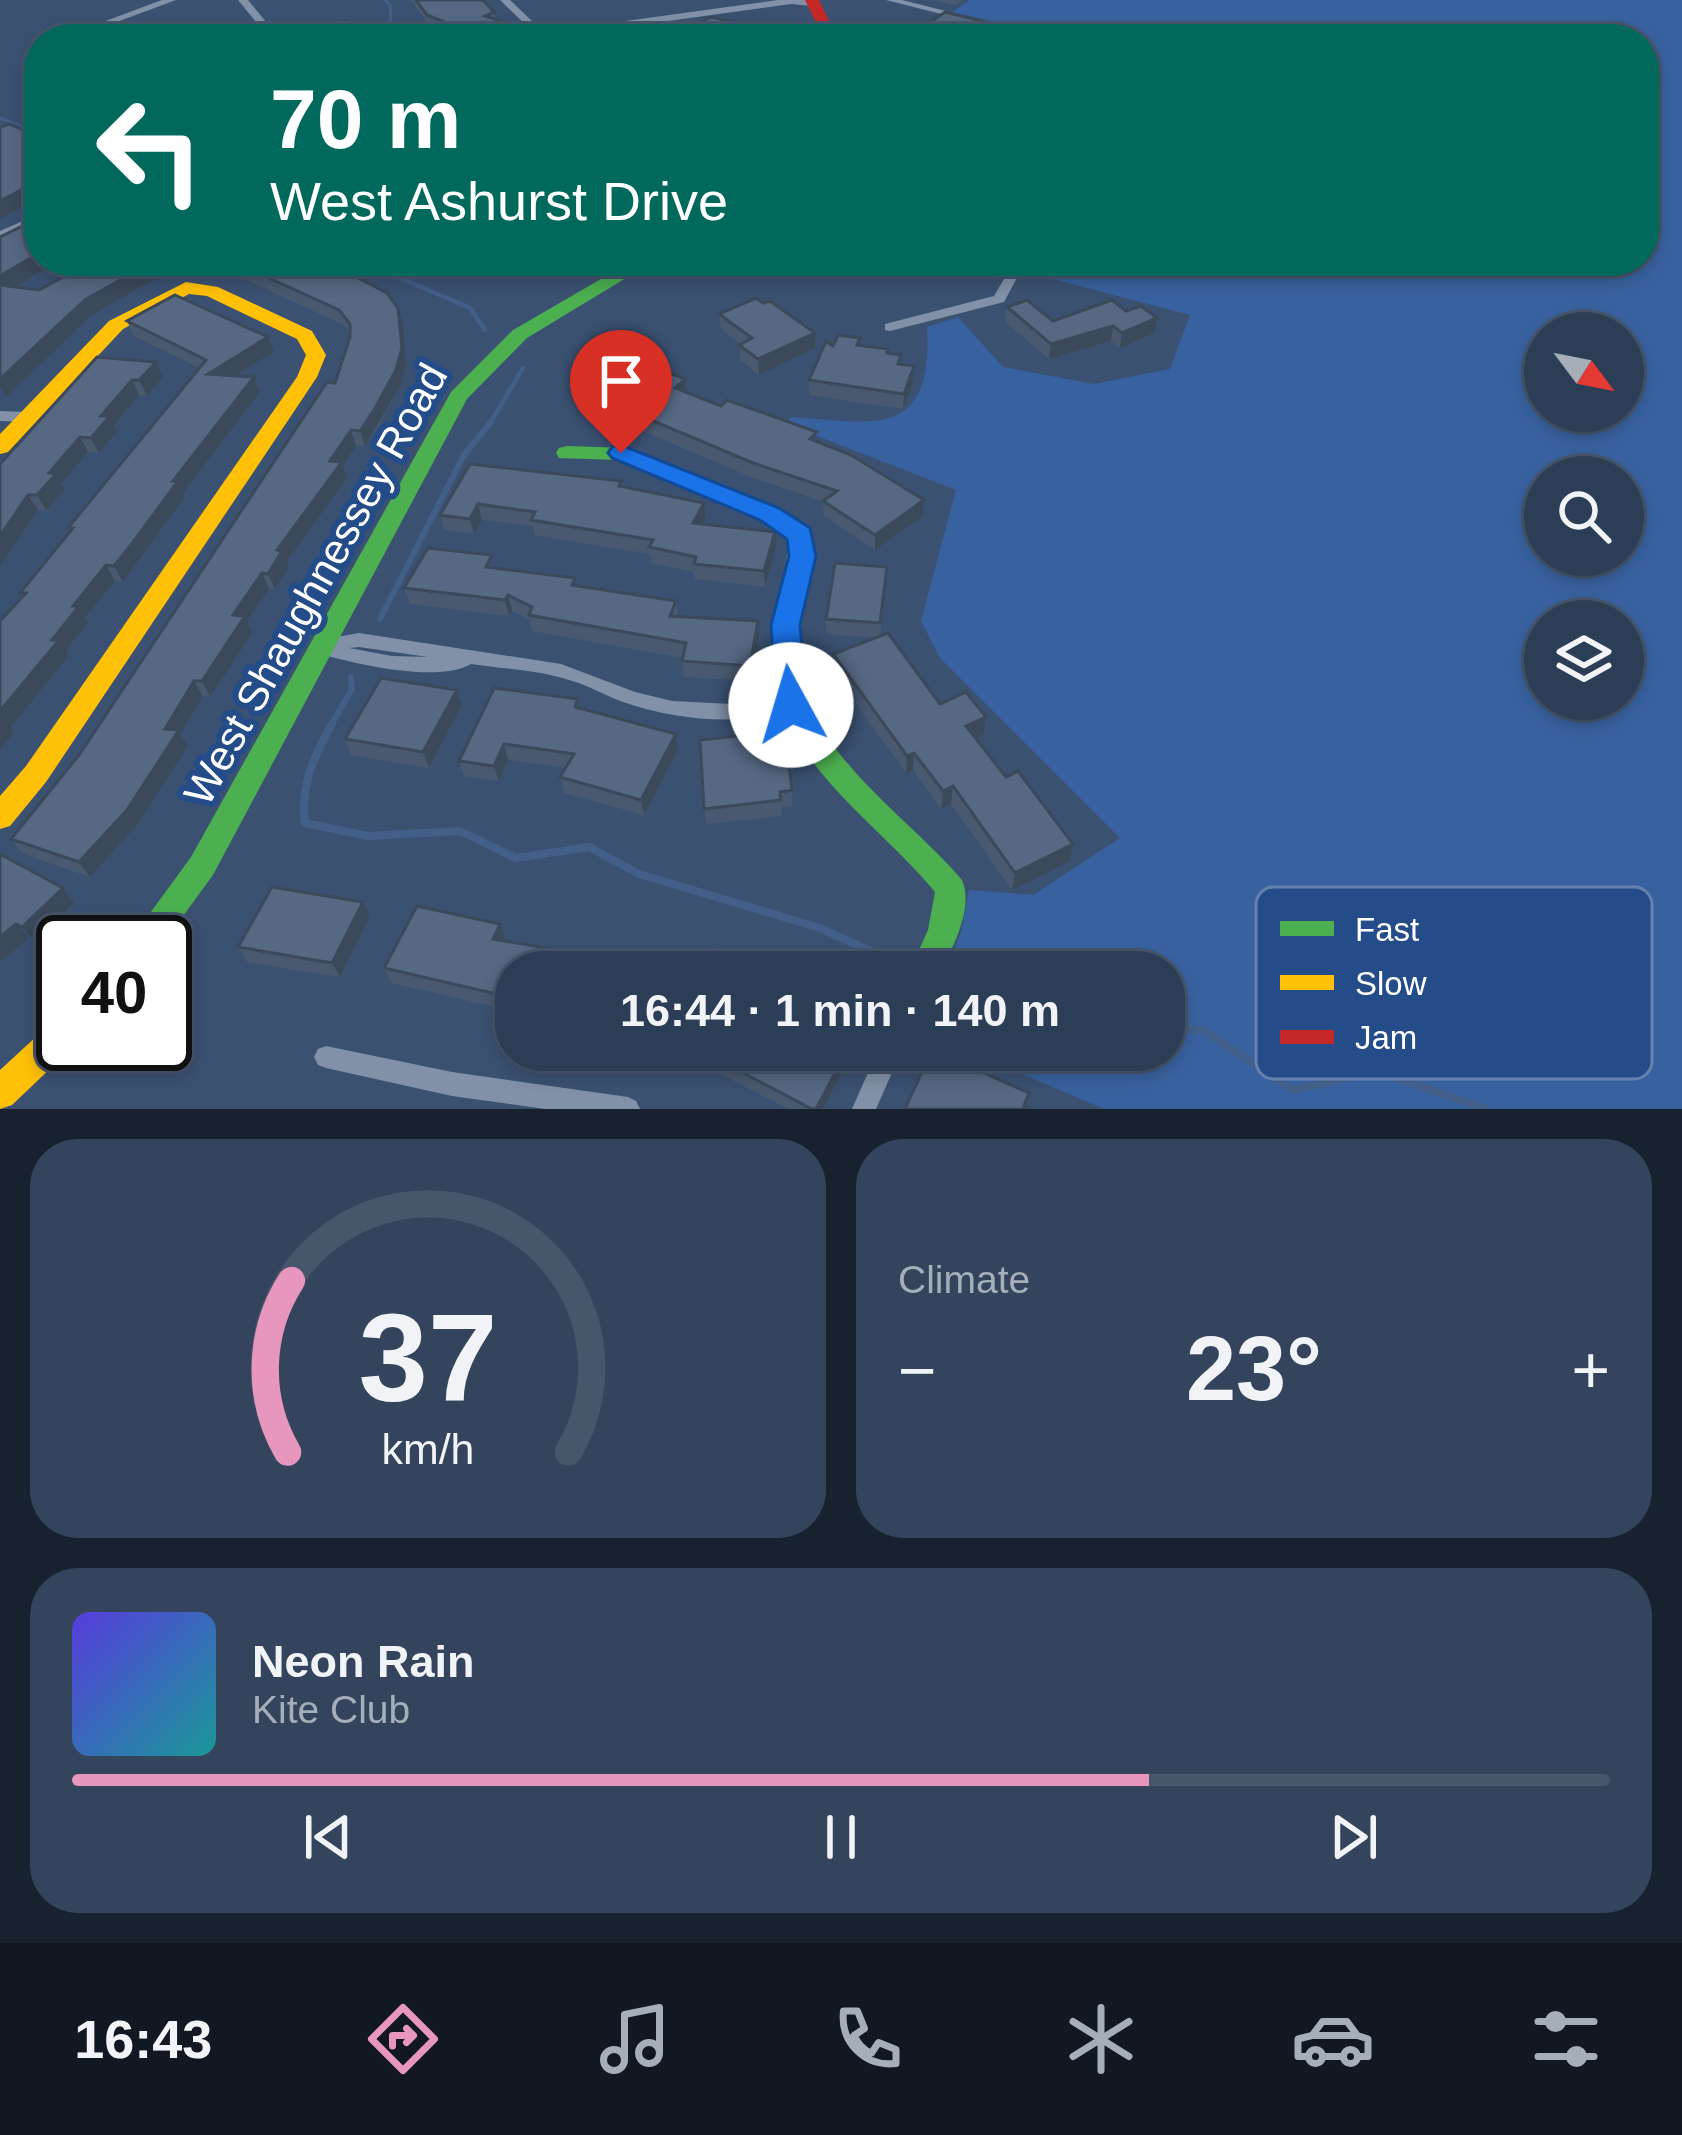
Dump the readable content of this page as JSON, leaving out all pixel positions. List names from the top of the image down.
{
  "streets": {
    "street": ["West Shaughnessey Road"]
  },
  "legend": ["Fast", "Slow", "Jam"],
  "north": "bottom right",
  "page": {
    "turn": ["70 m", "West Ashurst Drive"],
    "limit": "40",
    "trip": "16:44 · 1 min · 140 m",
    "tile": "Climate",
    "heat": ["−", "23°", "+"],
    "song": ["Neon Rain", "Kite Club"],
    "tabs": "16:43",
    "gauge": ["37", "km/h"]
  }
}
